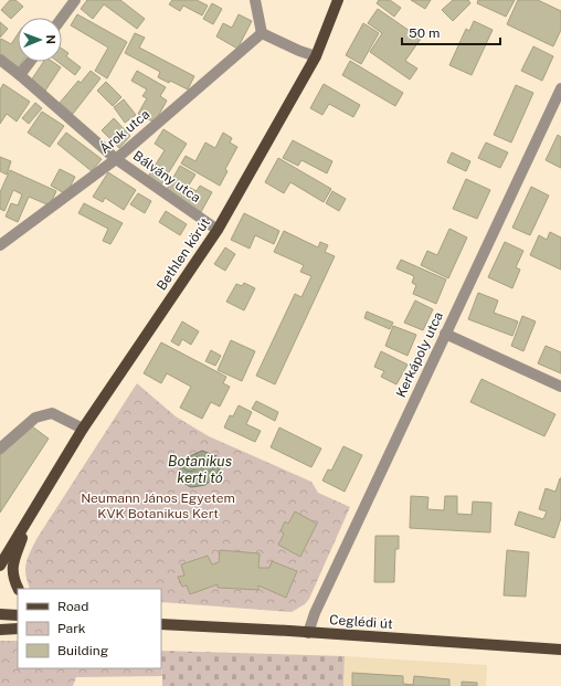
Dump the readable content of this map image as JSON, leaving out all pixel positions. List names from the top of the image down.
{
  "streets": {
    "main road": ["Bethlen körút", "Ceglédi út"],
    "street": ["Árok utca", "Bálvány utca", "Kerkápoly utca"]
  },
  "crossings": [
    ["Árok utca", "Bálvány utca"],
    ["Bálvány utca", "Bethlen körút"],
    ["Kerkápoly utca", "Ceglédi út"]
  ],
  "water": ["Botanikus kerti tó"],
  "parks": ["Neumann János Egyetem KVK Botanikus Kert"],
  "legend": ["Road", "Park", "Building"],
  "scale_bar": "50 m",
  "north": "right"
}
